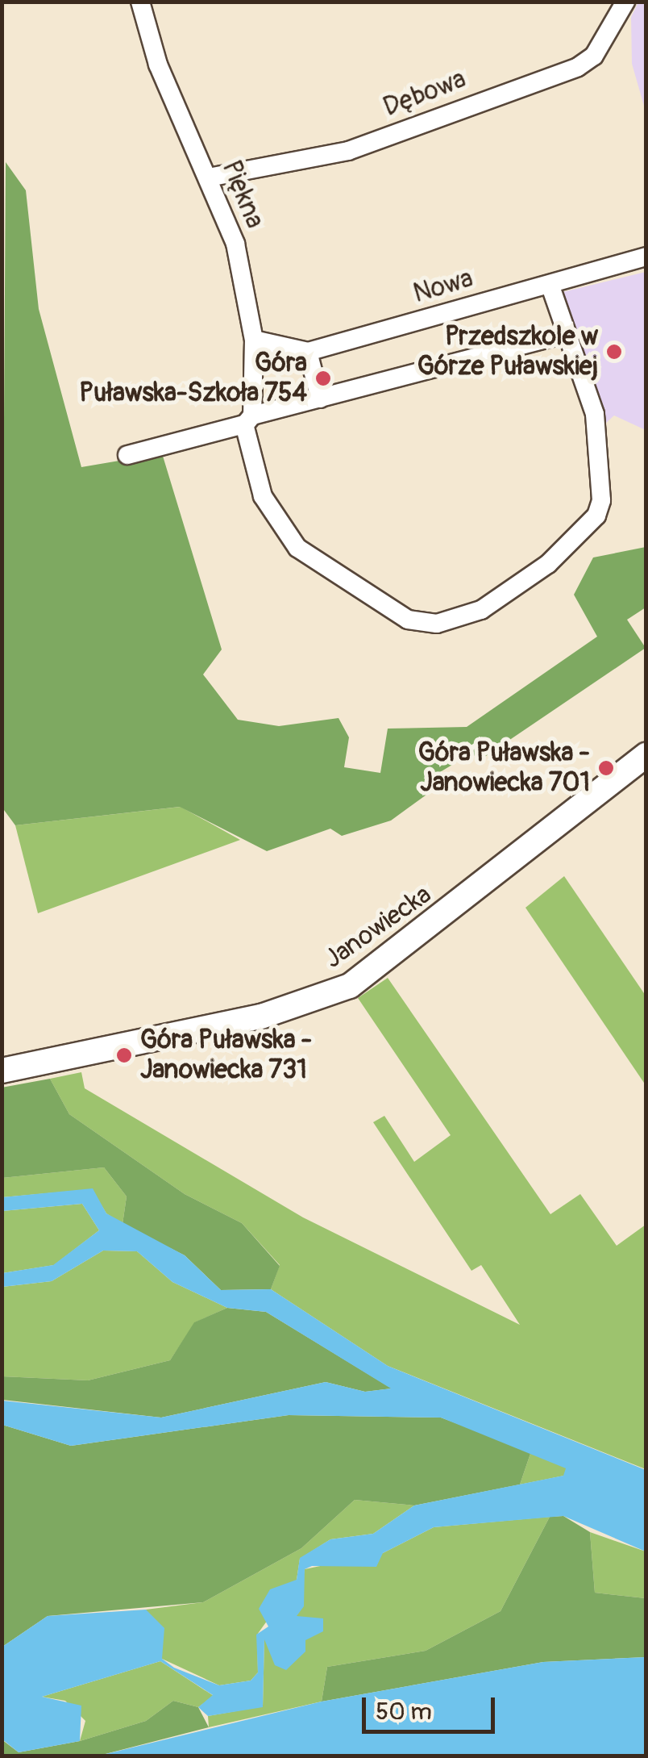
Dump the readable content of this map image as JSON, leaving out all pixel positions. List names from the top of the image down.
{
  "streets": {
    "street": [
      "Dębowa",
      "Piękna",
      "Nowa",
      "Janowiecka"
    ]
  },
  "crossings": [
    ["Dębowa", "Piękna"],
    ["Piękna", "Nowa"]
  ],
  "places": [
    "Przedszkole w Górze Puławskiej",
    "Góra Puławska-Szkoła 754",
    "Góra Puławska - Janowiecka 701",
    "Góra Puławska - Janowiecka 731"
  ],
  "scale_bar": "50 m"
}
